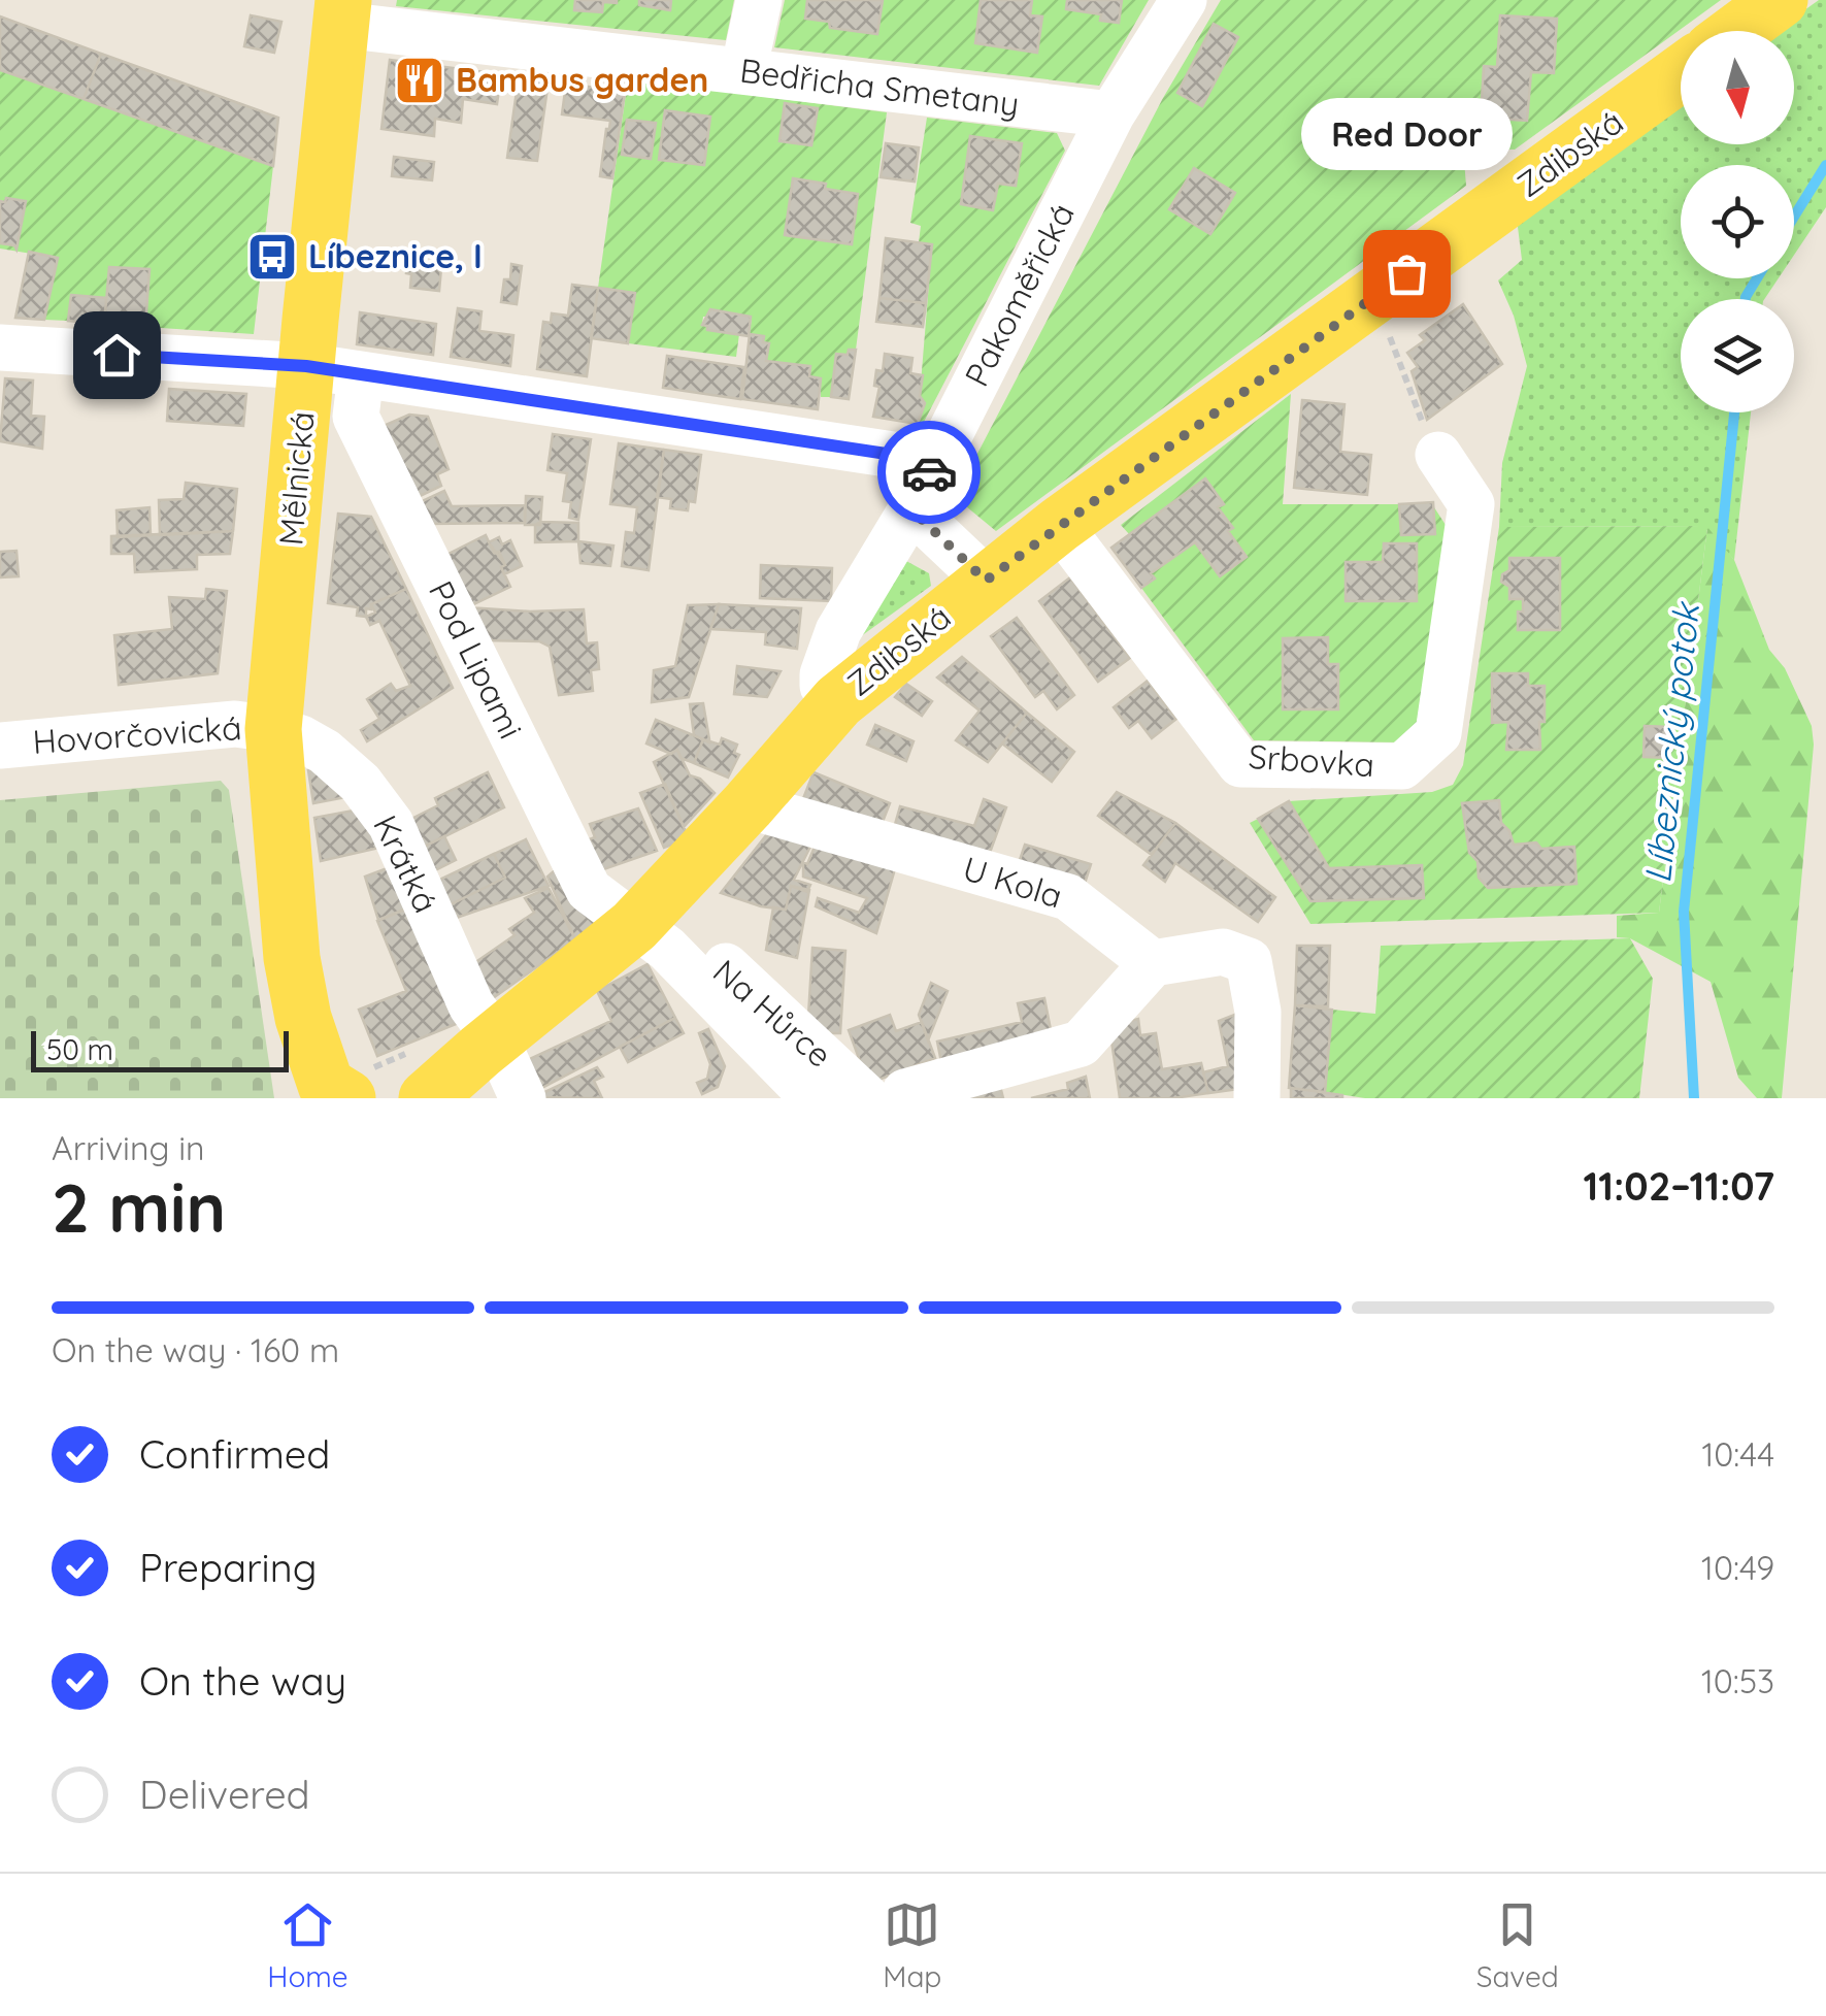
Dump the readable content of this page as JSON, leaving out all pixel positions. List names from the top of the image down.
{
  "streets": {
    "main road": ["Zdibská", "Mělnická"],
    "street": [
      "Bedřicha Smetany",
      "Pakoměřická",
      "Pod Lipami",
      "Hovorčovická",
      "Srbovka",
      "Krátká",
      "U Kola",
      "Na Hůrce"
    ]
  },
  "crossings": [
    ["Bedřicha Smetany", "Pakoměřická"],
    ["Bedřicha Smetany", "Mělnická"],
    ["Zdibská", "Pakoměřická"],
    ["Zdibská", "Pod Lipami"],
    ["Zdibská", "Srbovka"],
    ["Zdibská", "Krátká"],
    ["Zdibská", "U Kola"],
    ["Zdibská", "Na Hůrce"],
    ["Mělnická", "Hovorčovická"],
    ["Mělnická", "Krátká"],
    ["Pod Lipami", "Na Hůrce"],
    ["Hovorčovická", "Krátká"]
  ],
  "water": ["Líbeznický potok"],
  "places": {
    "restaurant": ["Bambus garden"],
    "bus stop": ["Líbeznice, I"],
    "other": ["Red Door"]
  },
  "scale_bar": "50 m",
  "north": "bottom",
  "page": {
    "bubble": "Red Door",
    "scale": "50 m",
    "heading": ["2 min", "Arriving in", "11:02–11:07"],
    "bar": "On the way · 160 m",
    "list": [
      ["Confirmed", "10:44"],
      ["Preparing", "10:49"],
      ["On the way", "10:53"],
      "Delivered"
    ],
    "tabs": ["Home", "Map", "Saved"]
  }
}
